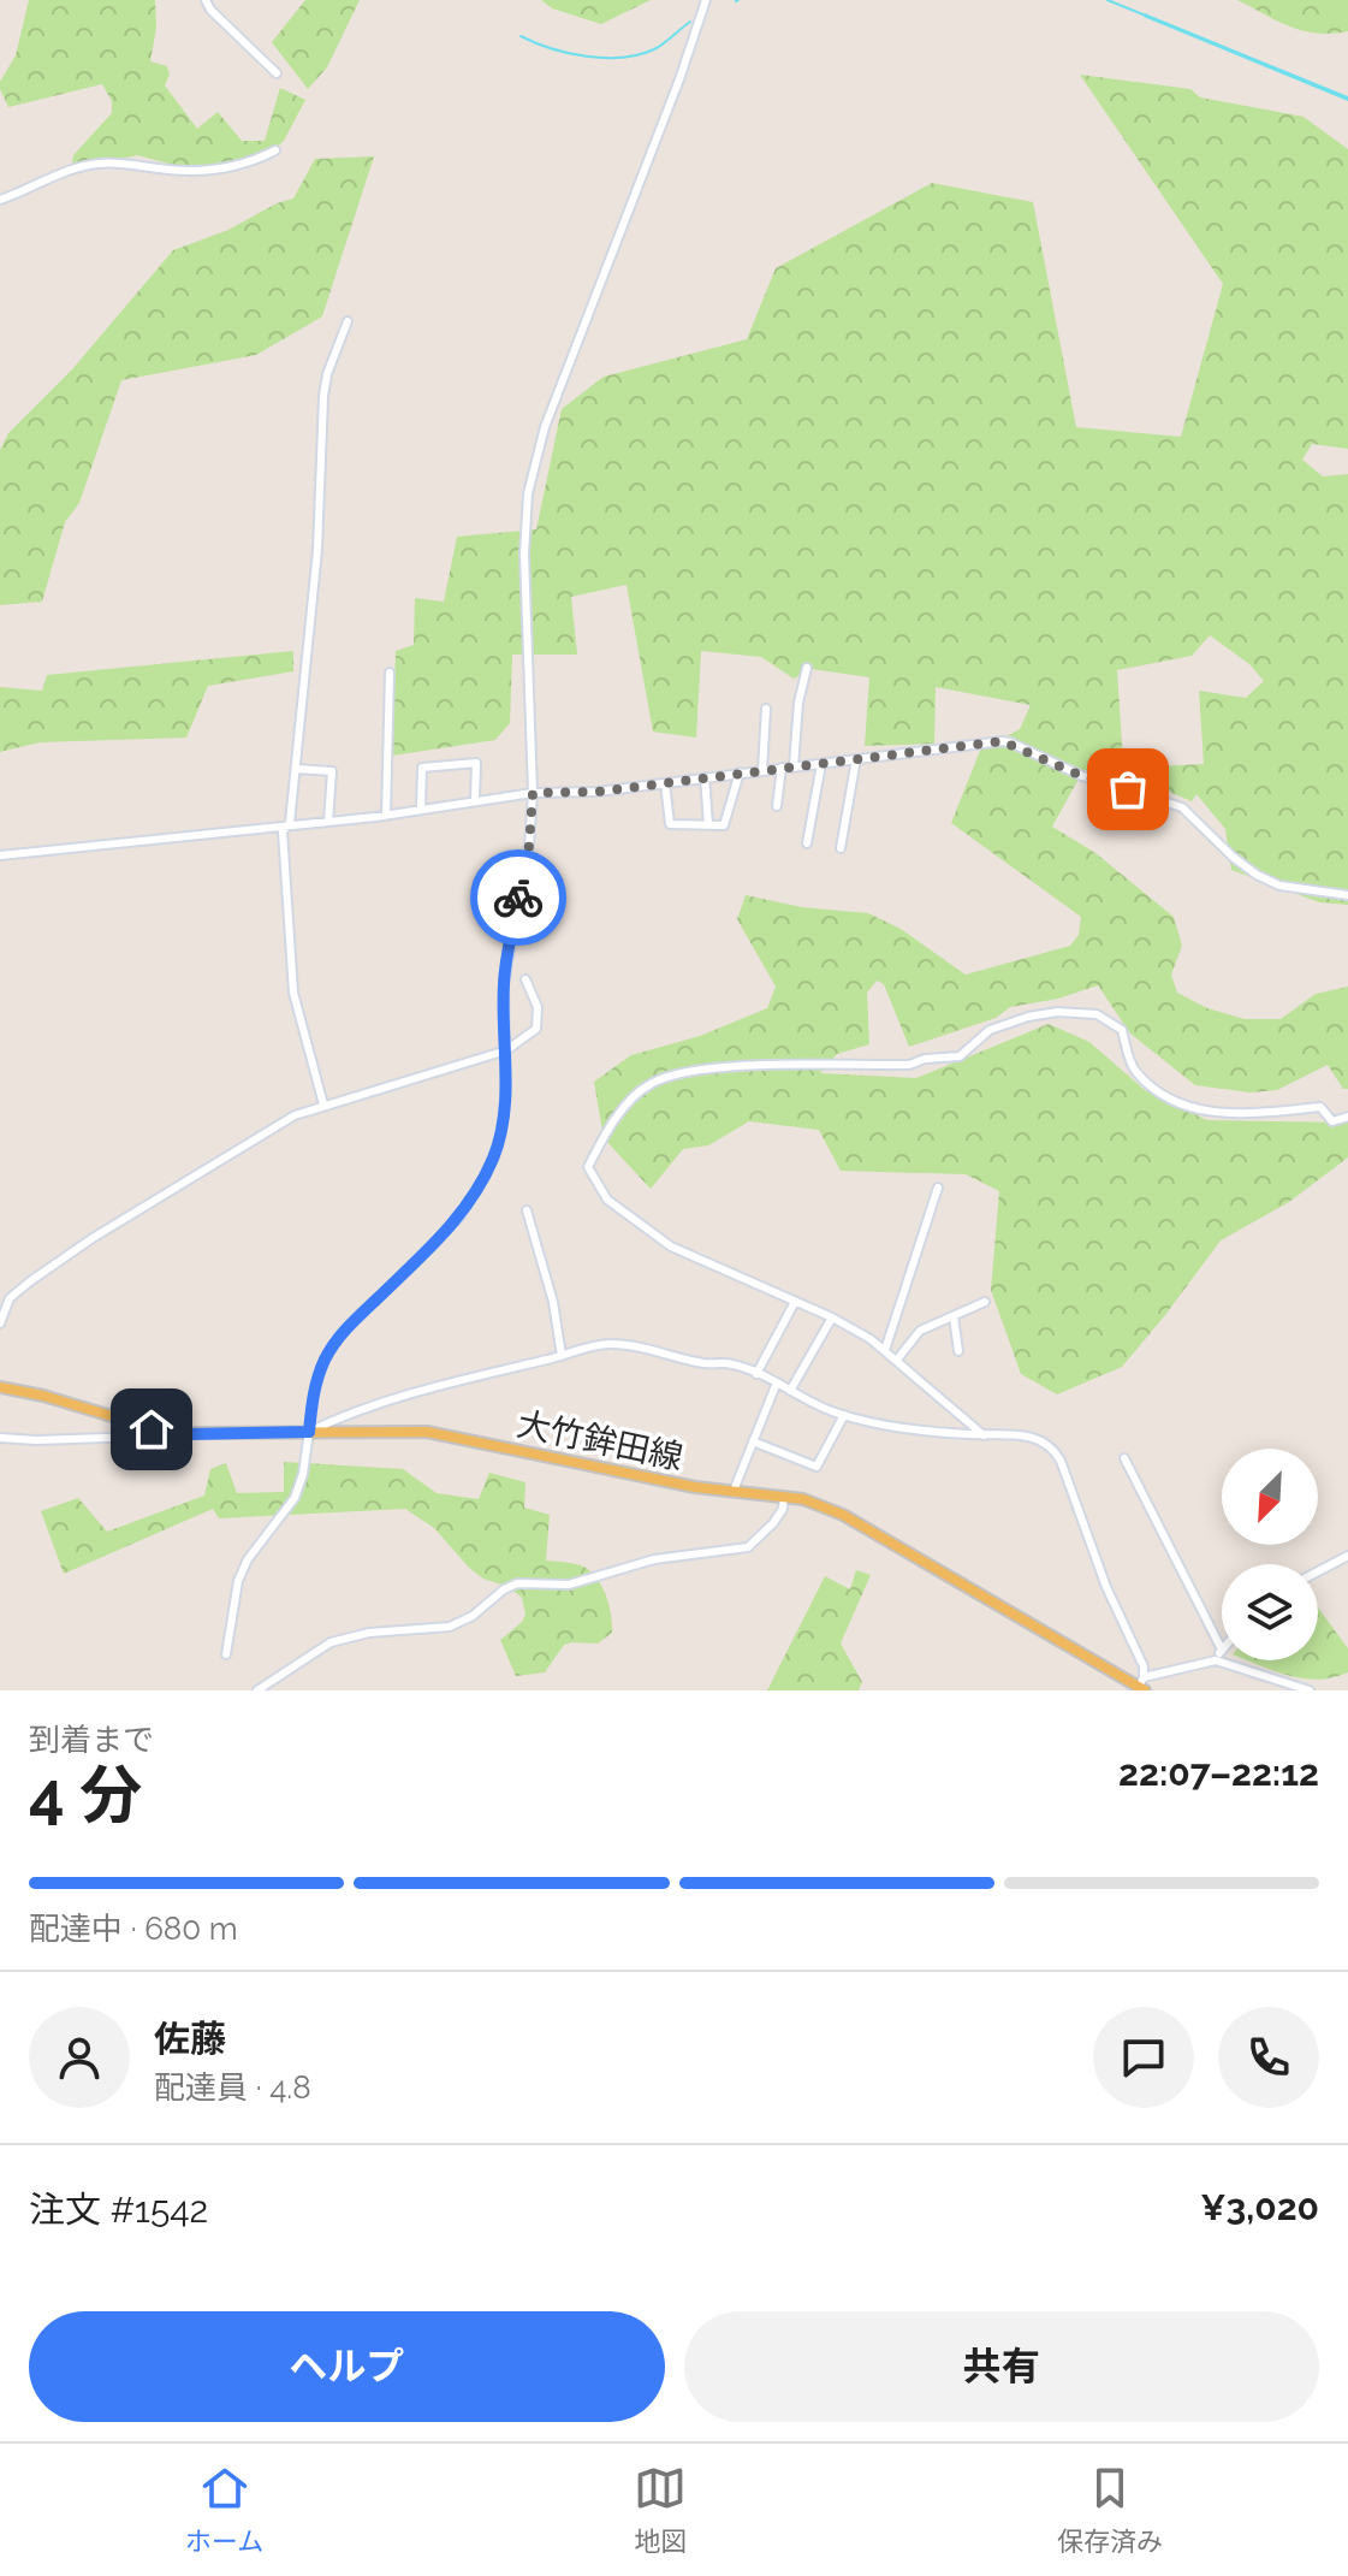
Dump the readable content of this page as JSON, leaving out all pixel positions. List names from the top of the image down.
{
  "streets": {
    "main road": ["大竹鉾田線"]
  },
  "north": "bottom left",
  "page": {
    "heading": ["4 分", "到着まで", "22:07–22:12"],
    "panel": [
      "佐藤",
      "配達員 · 4.8",
      "注文 #1542",
      "¥3,020"
    ],
    "bar": "配達中 · 680 m",
    "buttons": ["ヘルプ", "共有"],
    "tabs": ["ホーム", "地図", "保存済み"]
  }
}
